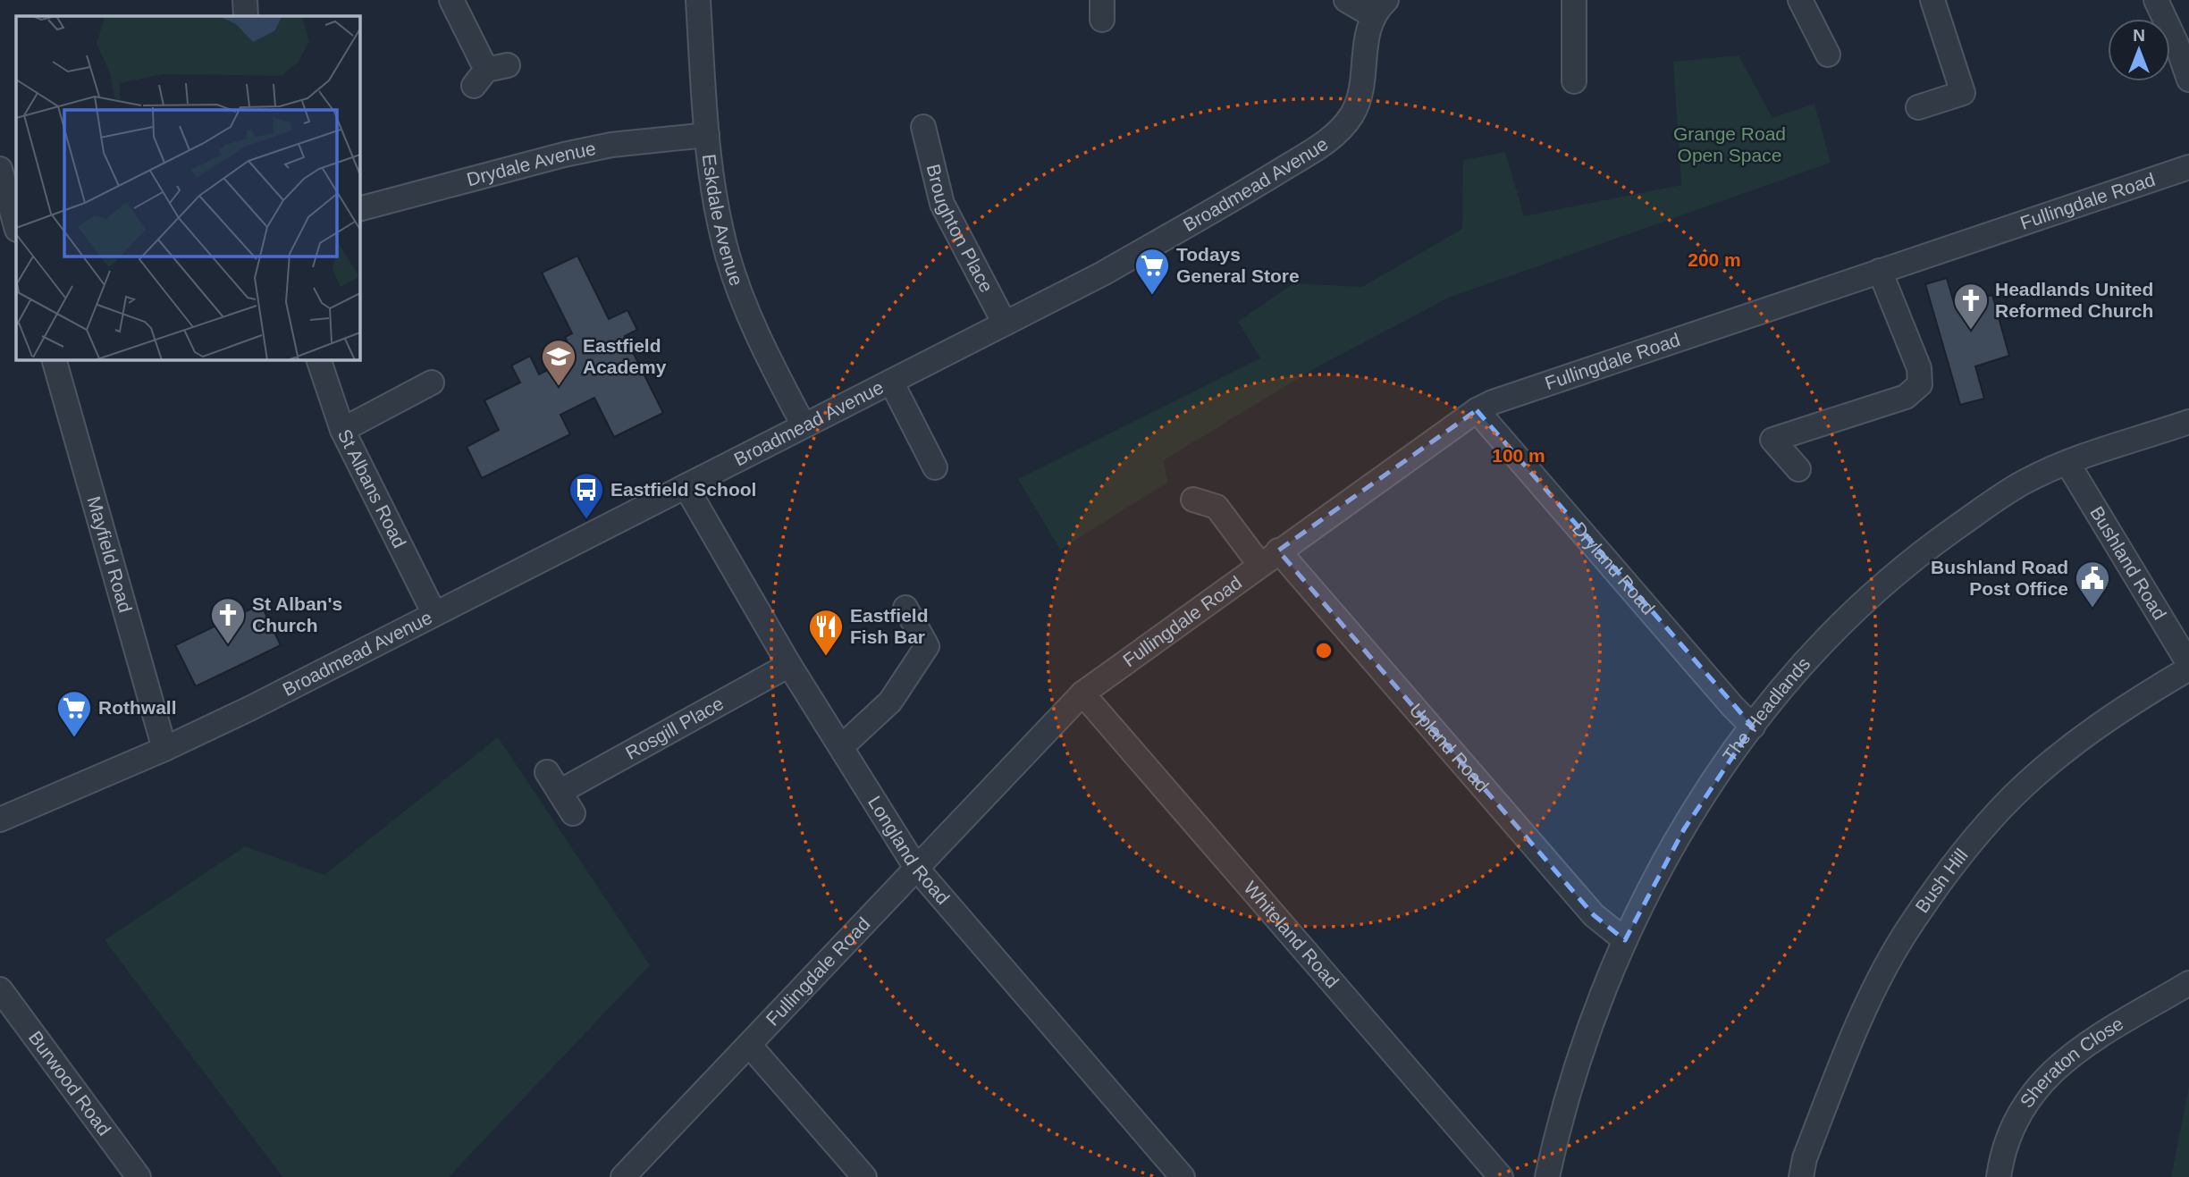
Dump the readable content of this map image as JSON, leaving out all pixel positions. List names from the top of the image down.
{
  "streets": {
    "street": [
      "Drydale Avenue",
      "Broadmead Avenue",
      "Fullingdale Road",
      "Eskdale Avenue",
      "Broughton Place",
      "St Albans Road",
      "Mayfield Road",
      "Bushland Road",
      "Dryland Road",
      "The Headlands",
      "Rosgill Place",
      "Upland Road",
      "Longland Road",
      "Bush Hill",
      "Whiteland Road",
      "Sheraton Close",
      "Burwood Road"
    ]
  },
  "crossings": [
    ["Drydale Avenue", "Eskdale Avenue"],
    ["Broadmead Avenue", "Eskdale Avenue"],
    ["Broadmead Avenue", "Broughton Place"],
    ["Broadmead Avenue", "St Albans Road"],
    ["Broadmead Avenue", "Mayfield Road"],
    ["Broadmead Avenue", "Longland Road"],
    ["Fullingdale Road", "Dryland Road"],
    ["Fullingdale Road", "Upland Road"],
    ["Fullingdale Road", "Longland Road"],
    ["Fullingdale Road", "Whiteland Road"],
    ["Bushland Road", "The Headlands"],
    ["Dryland Road", "The Headlands"],
    ["The Headlands", "Upland Road"],
    ["Rosgill Place", "Longland Road"]
  ],
  "parks": ["Grange Road Open Space"],
  "places": {
    "supermarket": ["Todays General Store", "Rothwall"],
    "church": ["Headlands United Reformed Church", "St Alban's Church"],
    "school or university": ["Eastfield Academy"],
    "bus stop": ["Eastfield School"],
    "public building": ["Bushland Road Post Office"],
    "restaurant": ["Eastfield Fish Bar"]
  },
  "north": "top",
  "rings": ["200 m", "100 m"]
}
